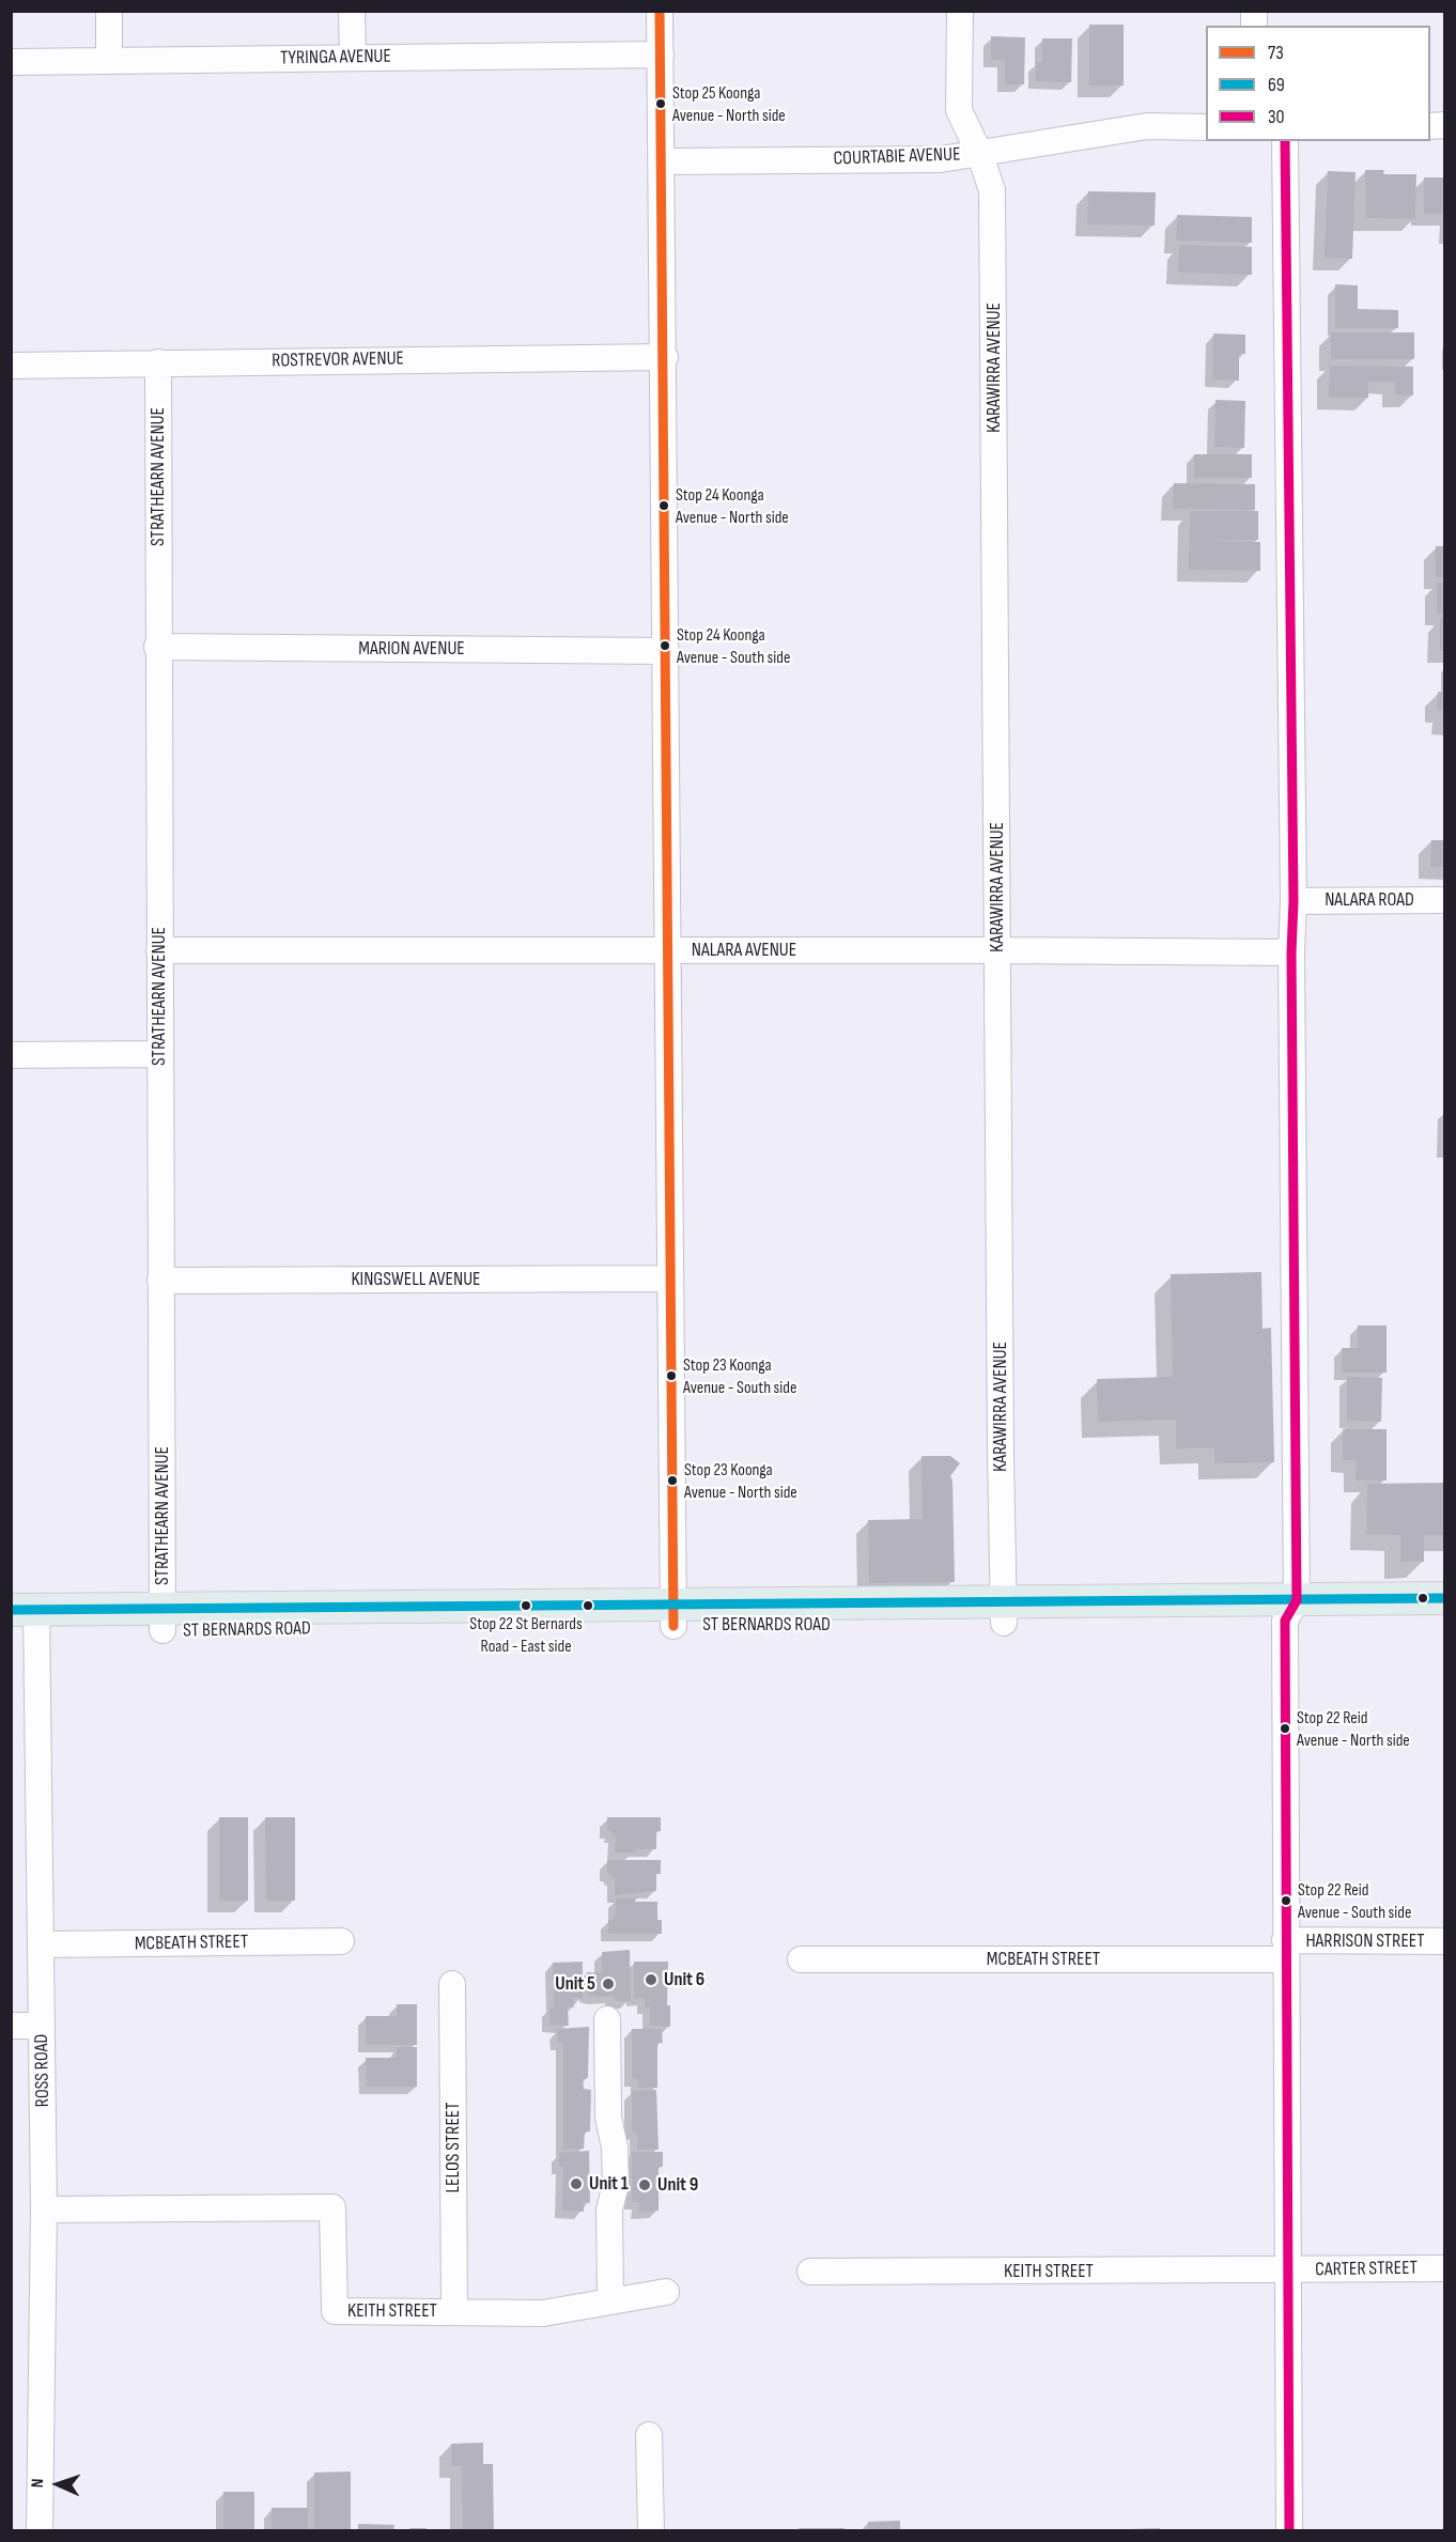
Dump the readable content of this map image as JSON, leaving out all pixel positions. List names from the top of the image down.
{
  "streets": {
    "main road": ["ST BERNARDS ROAD"],
    "street": [
      "TYRINGA AVENUE",
      "COURTABIE AVENUE",
      "ROSTREVOR AVENUE",
      "KARAWIRRA AVENUE",
      "STRATHEARN AVENUE",
      "MARION AVENUE",
      "NALARA ROAD",
      "NALARA AVENUE",
      "KINGSWELL AVENUE",
      "HARRISON STREET",
      "MCBEATH STREET",
      "ROSS ROAD",
      "LELOS STREET",
      "CARTER STREET",
      "KEITH STREET"
    ]
  },
  "crossings": [
    ["COURTABIE AVENUE", "KARAWIRRA AVENUE"],
    ["ROSTREVOR AVENUE", "STRATHEARN AVENUE"],
    ["KARAWIRRA AVENUE", "NALARA AVENUE"],
    ["KARAWIRRA AVENUE", "ST BERNARDS ROAD"],
    ["STRATHEARN AVENUE", "MARION AVENUE"],
    ["STRATHEARN AVENUE", "NALARA AVENUE"],
    ["STRATHEARN AVENUE", "KINGSWELL AVENUE"],
    ["STRATHEARN AVENUE", "ST BERNARDS ROAD"],
    ["ST BERNARDS ROAD", "ROSS ROAD"],
    ["HARRISON STREET", "MCBEATH STREET"],
    ["MCBEATH STREET", "ROSS ROAD"],
    ["ROSS ROAD", "KEITH STREET"],
    ["LELOS STREET", "KEITH STREET"],
    ["CARTER STREET", "KEITH STREET"]
  ],
  "places": [
    "Stop 25 Koonga Avenue - North side",
    "Stop 24 Koonga Avenue - North side",
    "Stop 24 Koonga Avenue - South side",
    "Stop 23 Koonga Avenue - South side",
    "Stop 23 Koonga Avenue - North side",
    "Stop 22 St Bernards Road - East side",
    "Stop 22 Reid Avenue - North side",
    "Stop 22 Reid Avenue - South side",
    "Unit 6",
    "Unit 5",
    "Unit 1",
    "Unit 9"
  ],
  "lines": ["transit line 73", "transit line 30", "transit line 69"],
  "legend": ["73", "69", "30"],
  "north": "left"
}
